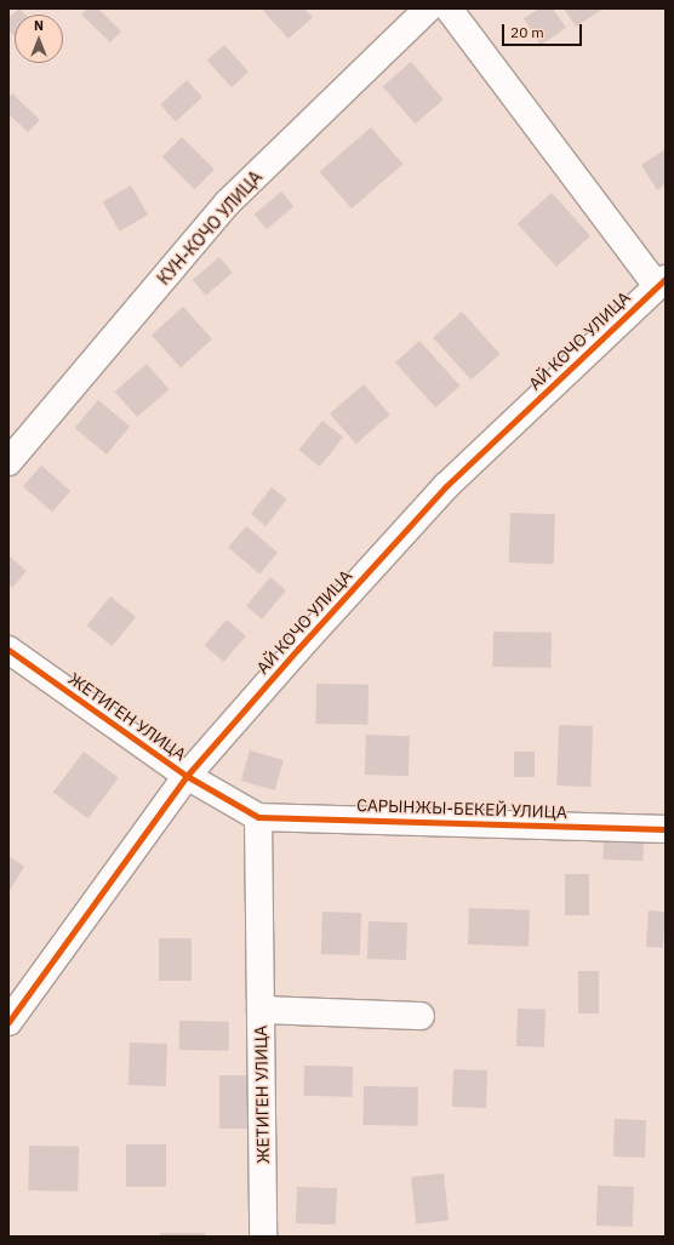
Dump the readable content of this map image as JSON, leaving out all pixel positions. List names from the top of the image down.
{
  "streets": {
    "street": [
      "КУН-КОЧО УЛИЦА",
      "АЙ КОЧО УЛИЦА",
      "ЖЕТИГЕН УЛИЦА",
      "САРЫНЖЫ-БЕКЕЙ УЛИЦА"
    ]
  },
  "crossings": [
    ["АЙ КОЧО УЛИЦА", "ЖЕТИГЕН УЛИЦА"],
    ["ЖЕТИГЕН УЛИЦА", "САРЫНЖЫ-БЕКЕЙ УЛИЦА"]
  ],
  "scale_bar": "20 m",
  "north": "top"
}
